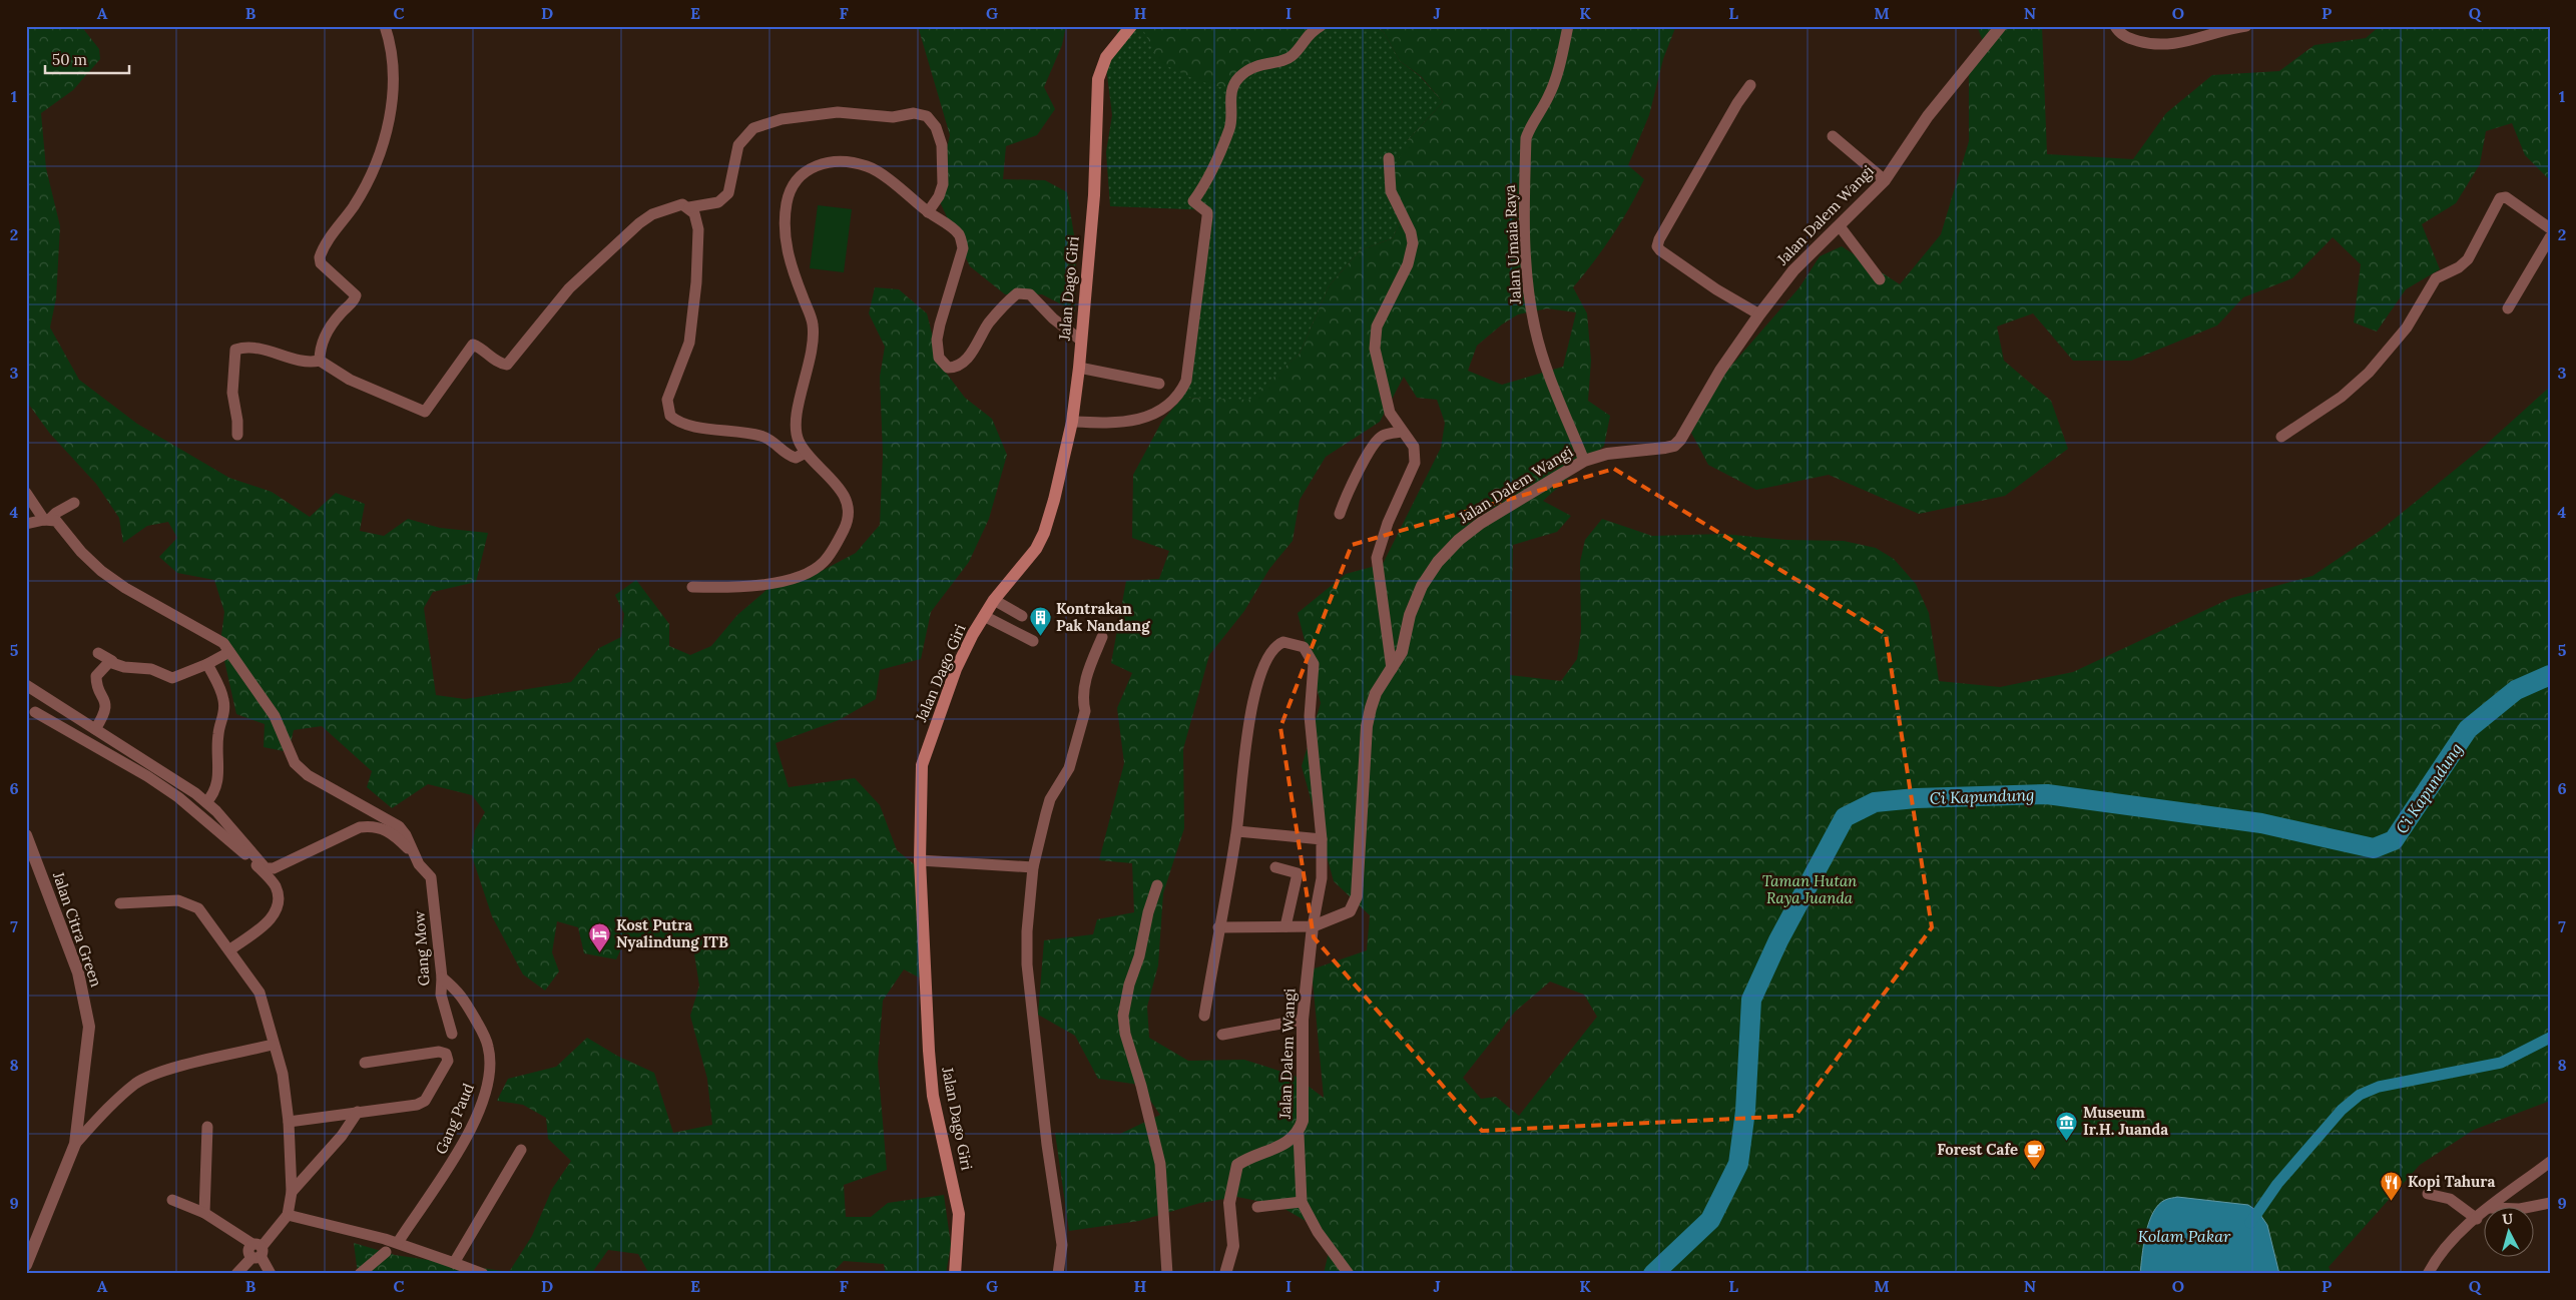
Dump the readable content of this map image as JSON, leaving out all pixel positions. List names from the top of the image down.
{
  "streets": {
    "main road": ["Jalan Dago Giri"],
    "street": [
      "Jalan Dalem Wangi",
      "Jalan Umaia Raya",
      "Jalan Citra Green",
      "Gang Mow",
      "Gang Paud"
    ]
  },
  "crossings": [
    ["Jalan Dalem Wangi", "Jalan Umaia Raya"],
    ["Gang Mow", "Gang Paud"]
  ],
  "water": ["Ci Kapundung", "Kolam Pakar"],
  "parks": ["Taman Hutan Raya Juanda"],
  "places": {
    "building": ["Kontrakan Pak Nandang"],
    "hotel": ["Kost Putra Nyalindung ITB"],
    "museum": ["Museum Ir.H. Juanda"],
    "cafe": ["Forest Cafe"],
    "restaurant": ["Kopi Tahura"]
  },
  "scale_bar": "50 m",
  "north": "top",
  "grid": {
    "columns": [
      "A",
      "B",
      "C",
      "D",
      "E",
      "F",
      "G",
      "H",
      "I",
      "J",
      "K",
      "L",
      "M",
      "N",
      "O",
      "P",
      "Q"
    ],
    "rows": [
      "1",
      "2",
      "3",
      "4",
      "5",
      "6",
      "7",
      "8",
      "9"
    ]
  }
}
